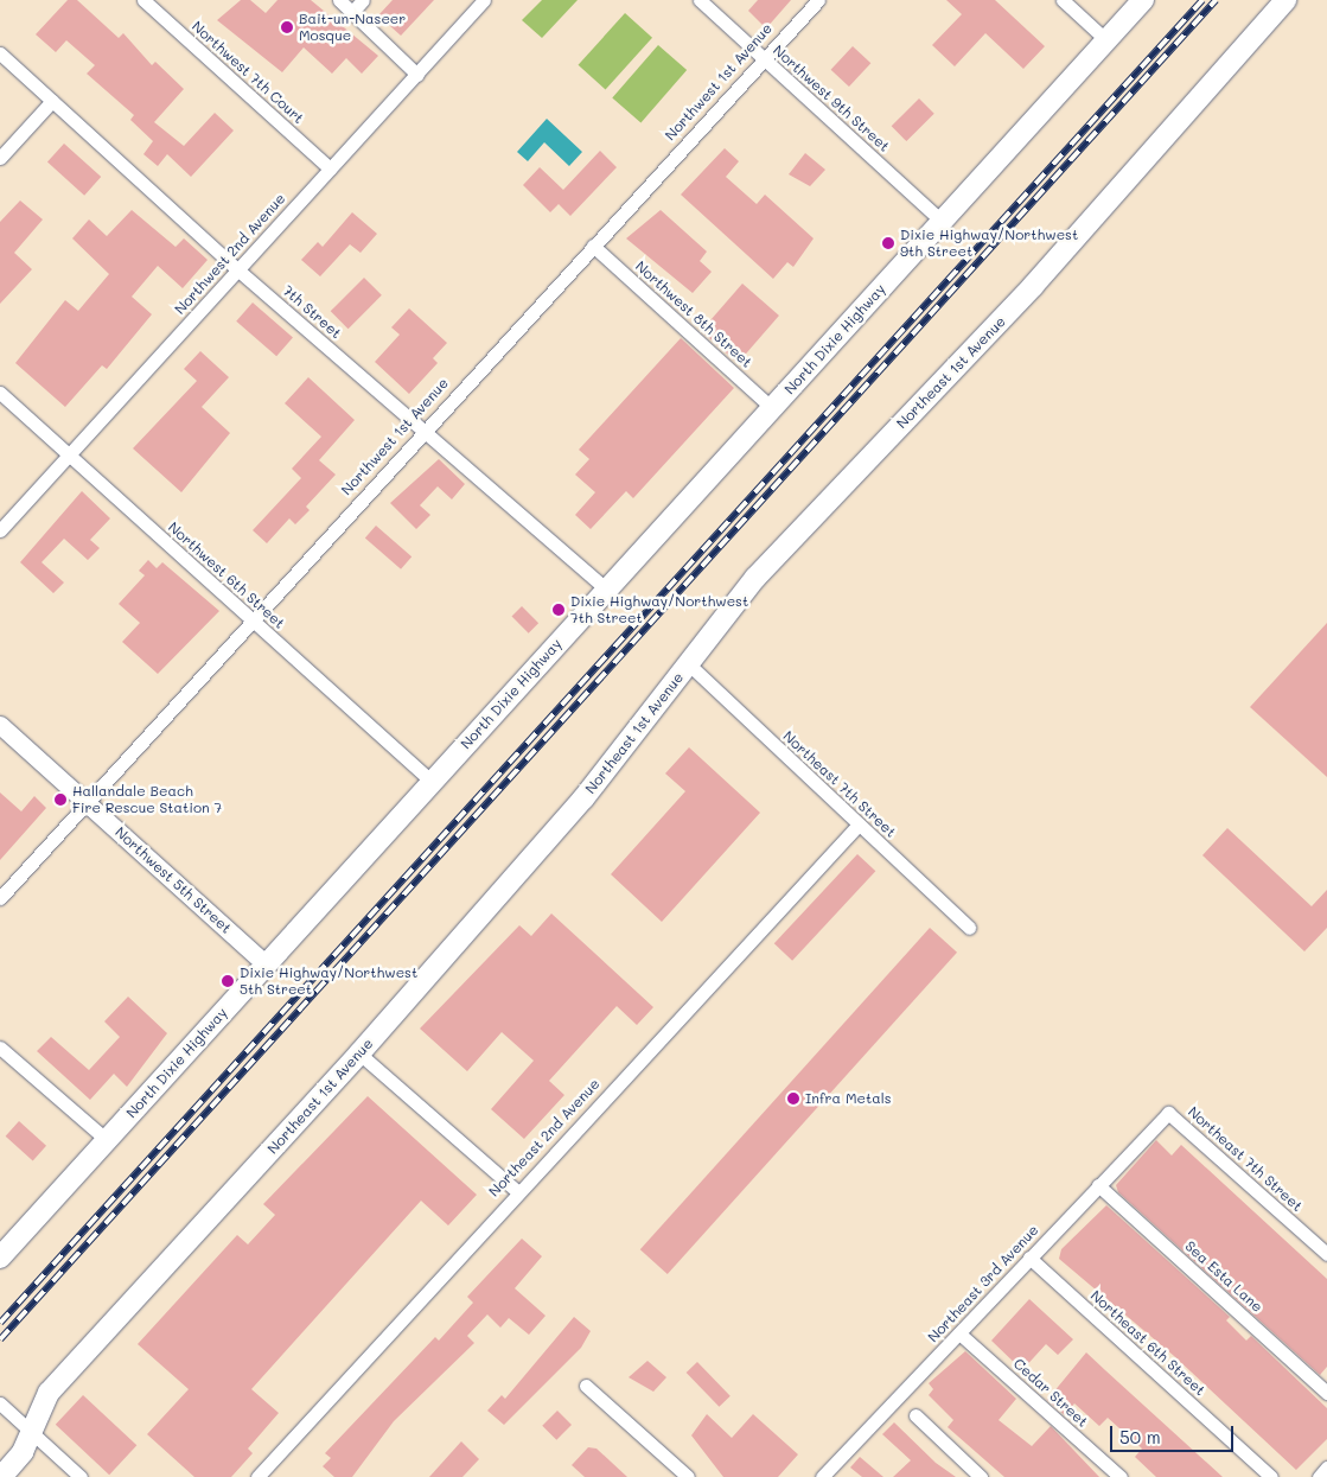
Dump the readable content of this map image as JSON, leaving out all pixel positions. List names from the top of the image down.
{
  "streets": {
    "main road": ["North Dixie Highway", "Northeast 1st Avenue"],
    "street": [
      "Northwest 7th Court",
      "Northwest 1st Avenue",
      "Northwest 9th Street",
      "Northwest 2nd Avenue",
      "7th Street",
      "Northwest 8th Street",
      "Northwest 6th Street",
      "Northeast 7th Street",
      "Northwest 5th Street",
      "Northeast 2nd Avenue",
      "Sea Esta Lane",
      "Northeast 3rd Avenue",
      "Northeast 6th Street",
      "Cedar Street"
    ]
  },
  "crossings": [
    ["Northwest 7th Court", "Northwest 2nd Avenue"],
    ["Northwest 1st Avenue", "Northwest 9th Street"],
    ["Northwest 1st Avenue", "7th Street"],
    ["Northwest 1st Avenue", "Northwest 8th Street"],
    ["Northwest 1st Avenue", "Northwest 6th Street"],
    ["Northwest 1st Avenue", "Northwest 5th Street"],
    ["Northwest 9th Street", "North Dixie Highway"],
    ["Northwest 2nd Avenue", "7th Street"],
    ["Northwest 2nd Avenue", "Northwest 6th Street"],
    ["7th Street", "North Dixie Highway"],
    ["Northwest 8th Street", "North Dixie Highway"],
    ["North Dixie Highway", "Northwest 6th Street"],
    ["North Dixie Highway", "Northwest 5th Street"],
    ["Northeast 1st Avenue", "Northeast 7th Street"],
    ["Northeast 7th Street", "Northeast 2nd Avenue"],
    ["Northeast 7th Street", "Northeast 3rd Avenue"],
    ["Sea Esta Lane", "Northeast 3rd Avenue"],
    ["Northeast 3rd Avenue", "Northeast 6th Street"],
    ["Northeast 3rd Avenue", "Cedar Street"]
  ],
  "places": [
    "Bait-un-Naseer Mosque",
    "Dixie Highway/Northwest 9th Street",
    "Dixie Highway/Northwest 7th Street",
    "Hallandale Beach Fire Rescue Station 7",
    "Dixie Highway/Northwest 5th Street",
    "Infra Metals"
  ],
  "scale_bar": "50 m"
}
